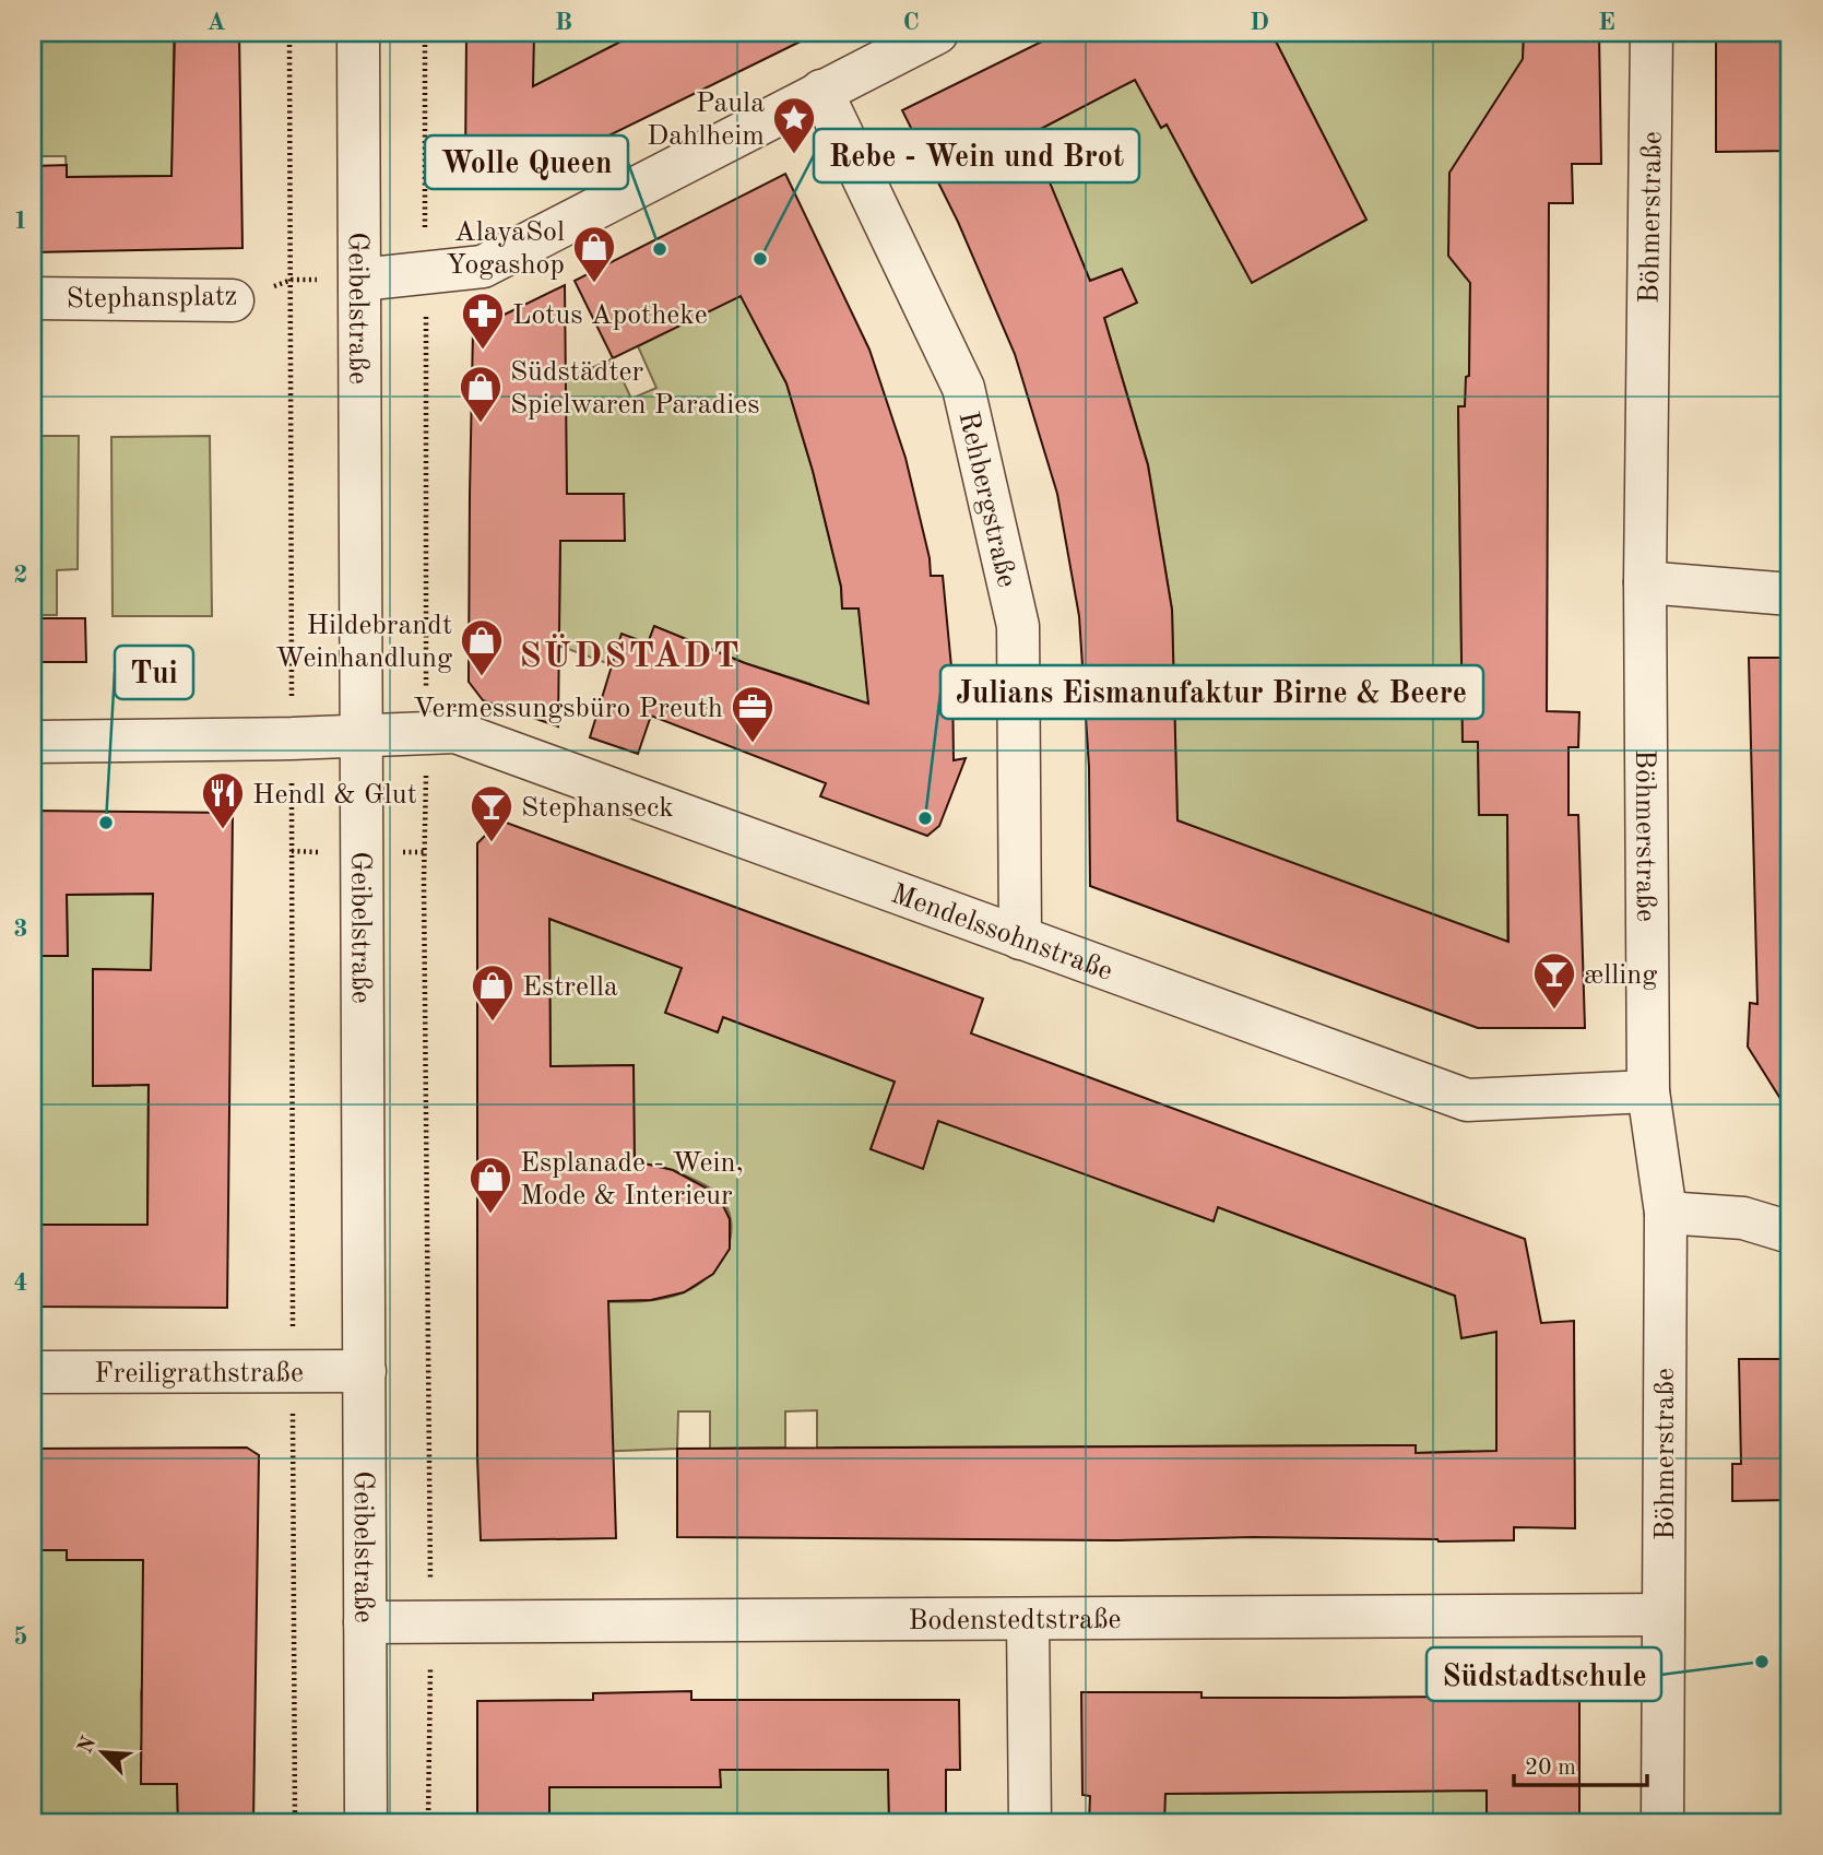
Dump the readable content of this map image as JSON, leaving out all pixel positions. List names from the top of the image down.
{
  "streets": {
    "street": [
      "Böhmerstraße",
      "Stephansplatz",
      "Geibelstraße",
      "Rehbergstraße",
      "Mendelssohnstraße",
      "Freiligrathstraße",
      "Bodenstedtstraße"
    ]
  },
  "crossings": [
    ["Böhmerstraße", "Mendelssohnstraße"],
    ["Böhmerstraße", "Bodenstedtstraße"],
    ["Stephansplatz", "Geibelstraße"],
    ["Geibelstraße", "Mendelssohnstraße"],
    ["Geibelstraße", "Freiligrathstraße"],
    ["Geibelstraße", "Bodenstedtstraße"],
    ["Rehbergstraße", "Mendelssohnstraße"]
  ],
  "districts": ["SÜDSTADT"],
  "places": {
    "place": ["Paula Dahlheim"],
    "other": [
      "Wolle Queen",
      "Rebe - Wein und Brot",
      "Julians Eismanufaktur Birne & Beere",
      "Tui",
      "Südstadtschule"
    ],
    "shop": [
      "AlayaSol Yogashop",
      "Südstädter Spielwaren Paradies",
      "Hildebrandt Weinhandlung",
      "Estrella",
      "Esplanade - Wein, Mode & Interieur"
    ],
    "pharmacy": ["Lotus Apotheke"],
    "office": ["Vermessungsbüro Preuth"],
    "restaurant": ["Hendl & Glut"],
    "bar": ["Stephanseck", "ælling"]
  },
  "scale_bar": "20 m",
  "north": "top left",
  "grid": {
    "columns": [
      "A",
      "B",
      "C",
      "D",
      "E"
    ],
    "rows": [
      "1",
      "2",
      "3",
      "4",
      "5"
    ]
  }
}
